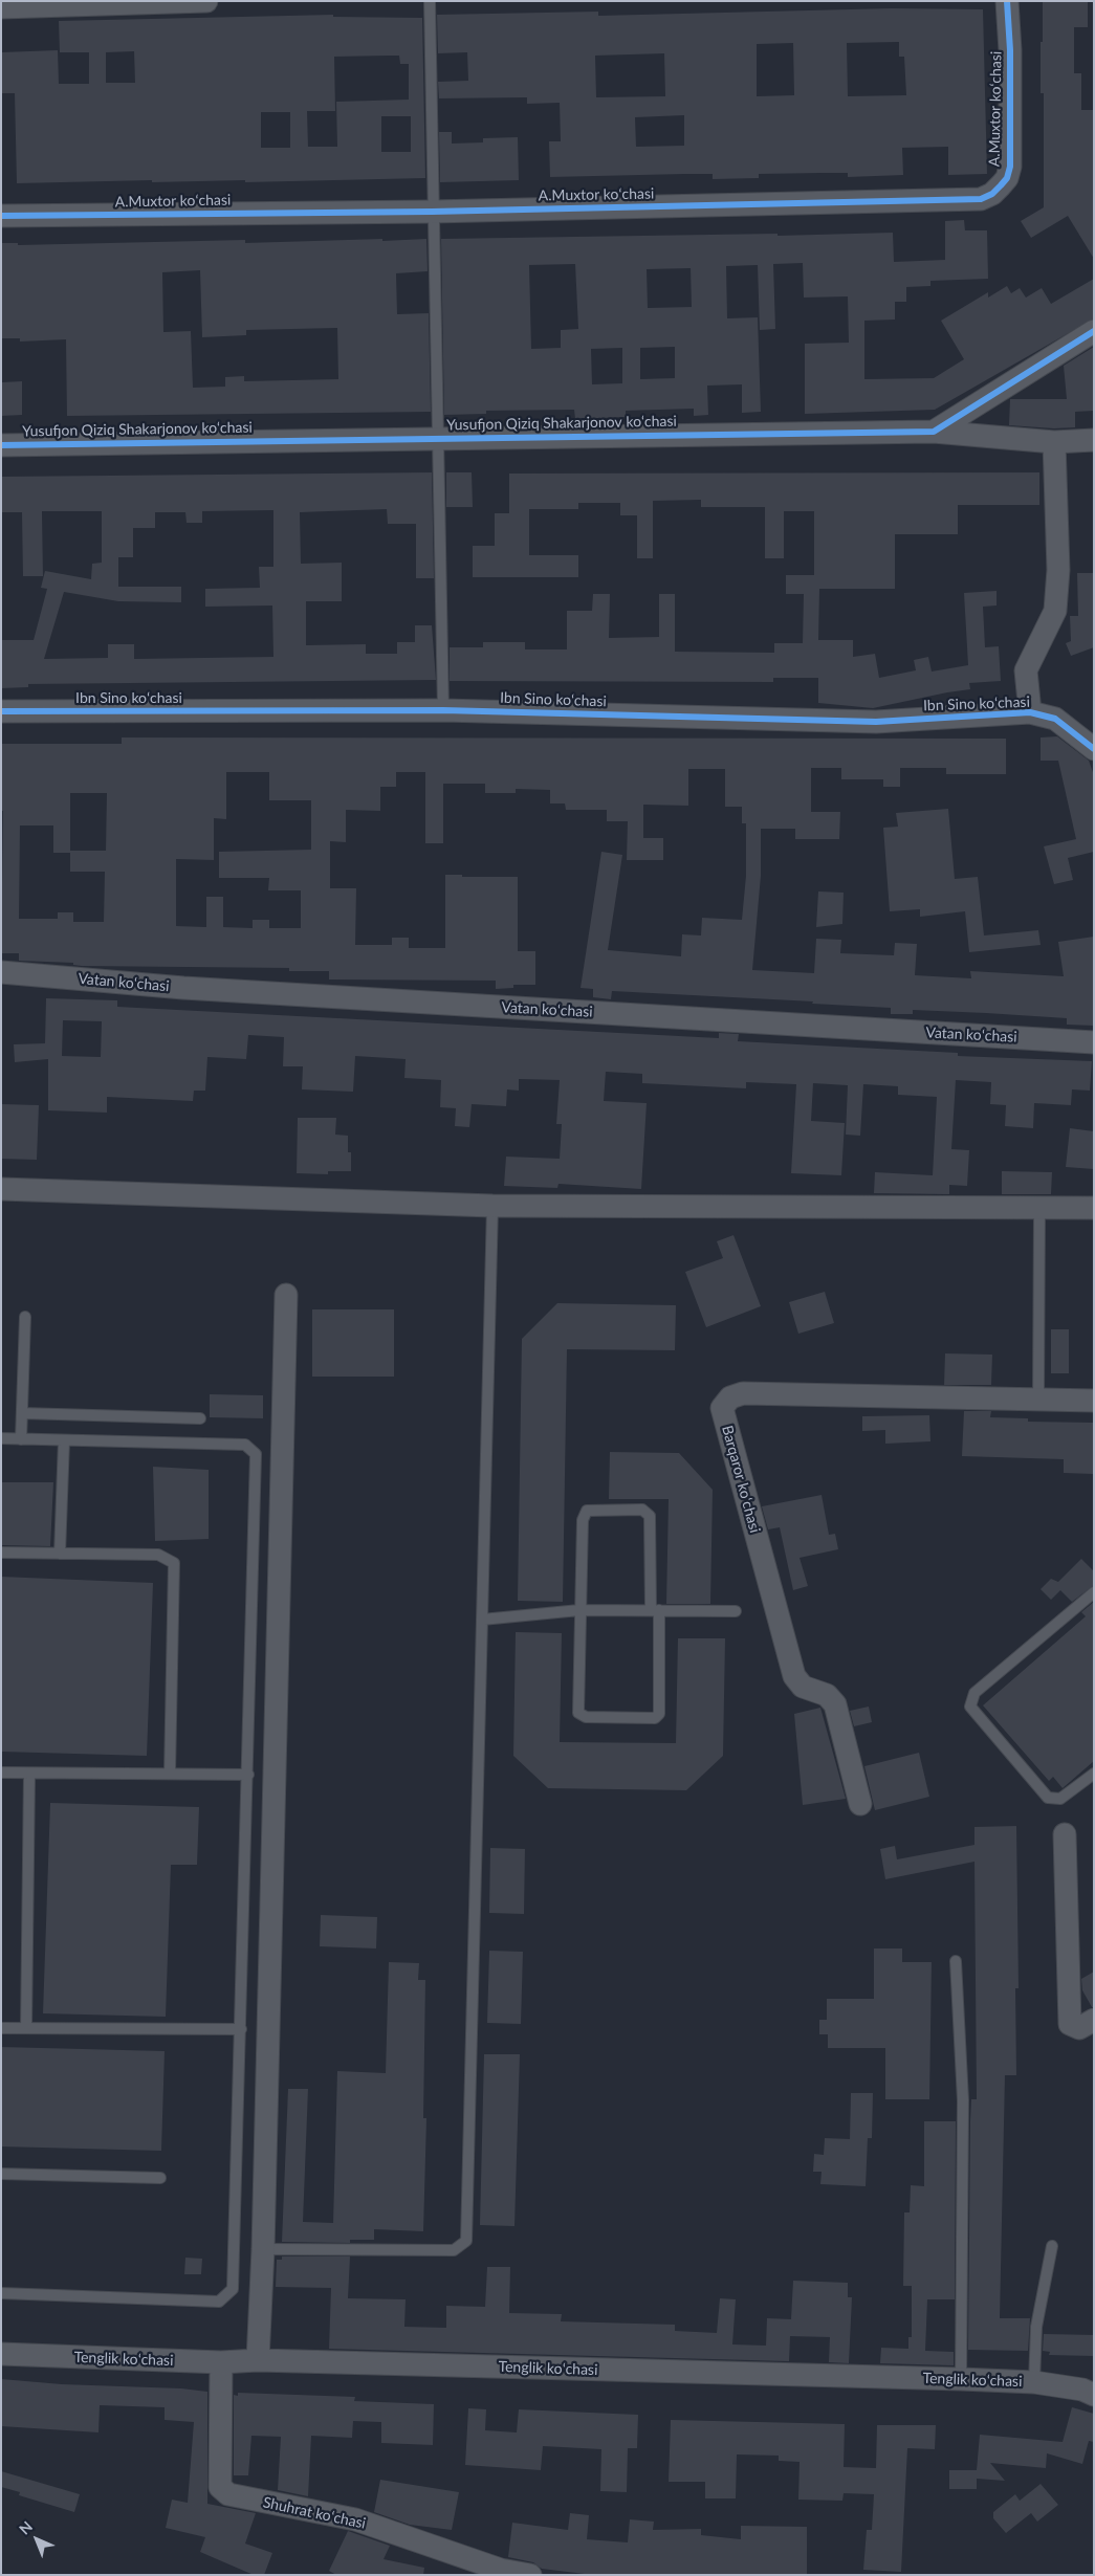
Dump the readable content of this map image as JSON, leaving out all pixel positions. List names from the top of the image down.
{
  "streets": {
    "street": [
      "A.Muxtor koʻchasi",
      "Yusufjon Qiziq Shakarjonov koʻchasi",
      "Ibn Sino koʻchasi",
      "Vatan koʻchasi",
      "Barqaror koʻchasi",
      "Tenglik koʻchasi",
      "Shuhrat koʻchasi"
    ]
  },
  "crossings": [
    ["Tenglik koʻchasi", "Shuhrat koʻchasi"]
  ],
  "north": "top left"
}
